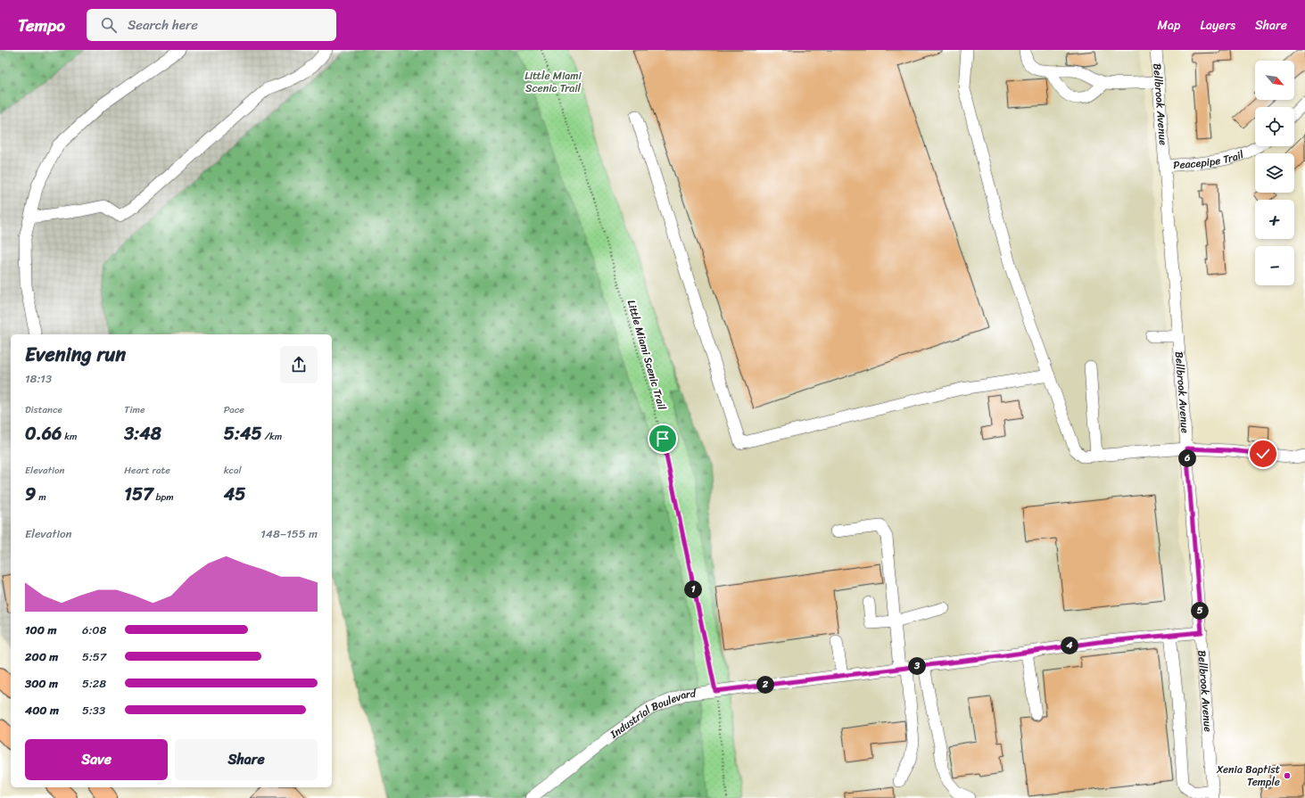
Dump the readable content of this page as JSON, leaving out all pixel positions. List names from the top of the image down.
{
  "streets": {
    "street": ["Bellbrook Avenue", "Peacepipe Trail", "Industrial Boulevard"],
    "path": ["Little Miami Scenic Trail"]
  },
  "crossings": [
    ["Bellbrook Avenue", "Peacepipe Trail"],
    ["Bellbrook Avenue", "Industrial Boulevard"],
    ["Little Miami Scenic Trail", "Industrial Boulevard"]
  ],
  "parks": ["Little Miami Scenic Trail"],
  "places": ["Xenia Baptist Temple"],
  "north": "bottom right",
  "page": {
    "header": "Tempo",
    "search": "Search here",
    "nav": ["Map", "Layers", "Share"],
    "map_buttons": ["+", "−"],
    "heading": ["Evening run", "18:13"],
    "stats": [
      ["Distance", "0.66 km"],
      ["Time", "3:48"],
      ["Pace", "5:45 /km"],
      ["Elevation", "9 m"],
      ["Heart rate", "157 bpm"],
      ["kcal", "45"]
    ],
    "pins": [
      "6",
      "1",
      "5",
      "4",
      "3",
      "2"
    ],
    "chart": ["Elevation", "148–155 m"],
    "list": [
      {
        "name": "100 m",
        "note": "6:08"
      },
      {
        "name": "200 m",
        "note": "5:57"
      },
      {
        "name": "300 m",
        "note": "5:28"
      },
      {
        "name": "400 m",
        "note": "5:33"
      }
    ],
    "buttons": ["Save", "Share"]
  }
}
